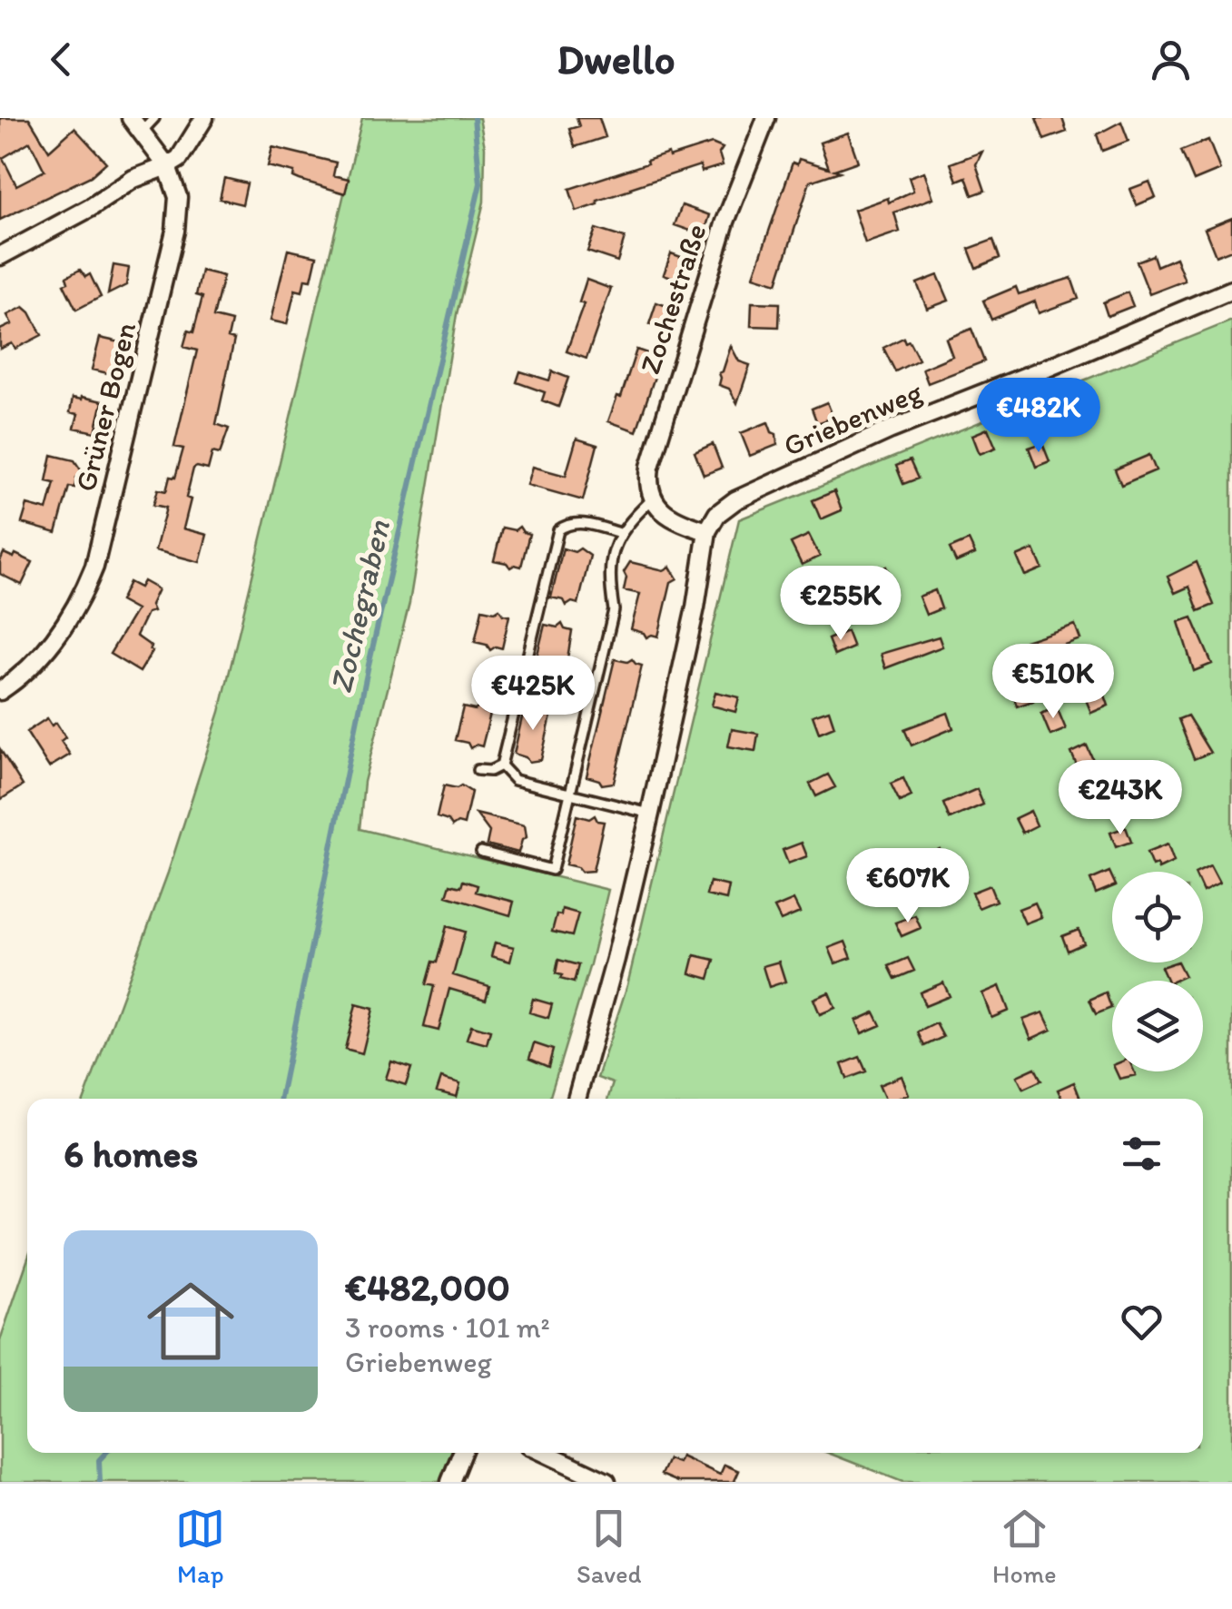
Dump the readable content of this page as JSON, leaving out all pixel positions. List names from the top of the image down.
{
  "streets": {
    "street": ["Zochestraße", "Grüner Bogen", "Griebenweg"]
  },
  "water": ["Zochegraben"],
  "page": {
    "header": "Dwello",
    "price": [
      "€482K",
      "€255K",
      "€510K",
      "€425K",
      "€243K",
      "€607K"
    ],
    "heading": "6 homes",
    "list": [
      {
        "name": "€482,000",
        "note": "3 rooms · 101 m² · Griebenweg"
      }
    ],
    "tabs": ["Map", "Saved", "Home"]
  }
}
